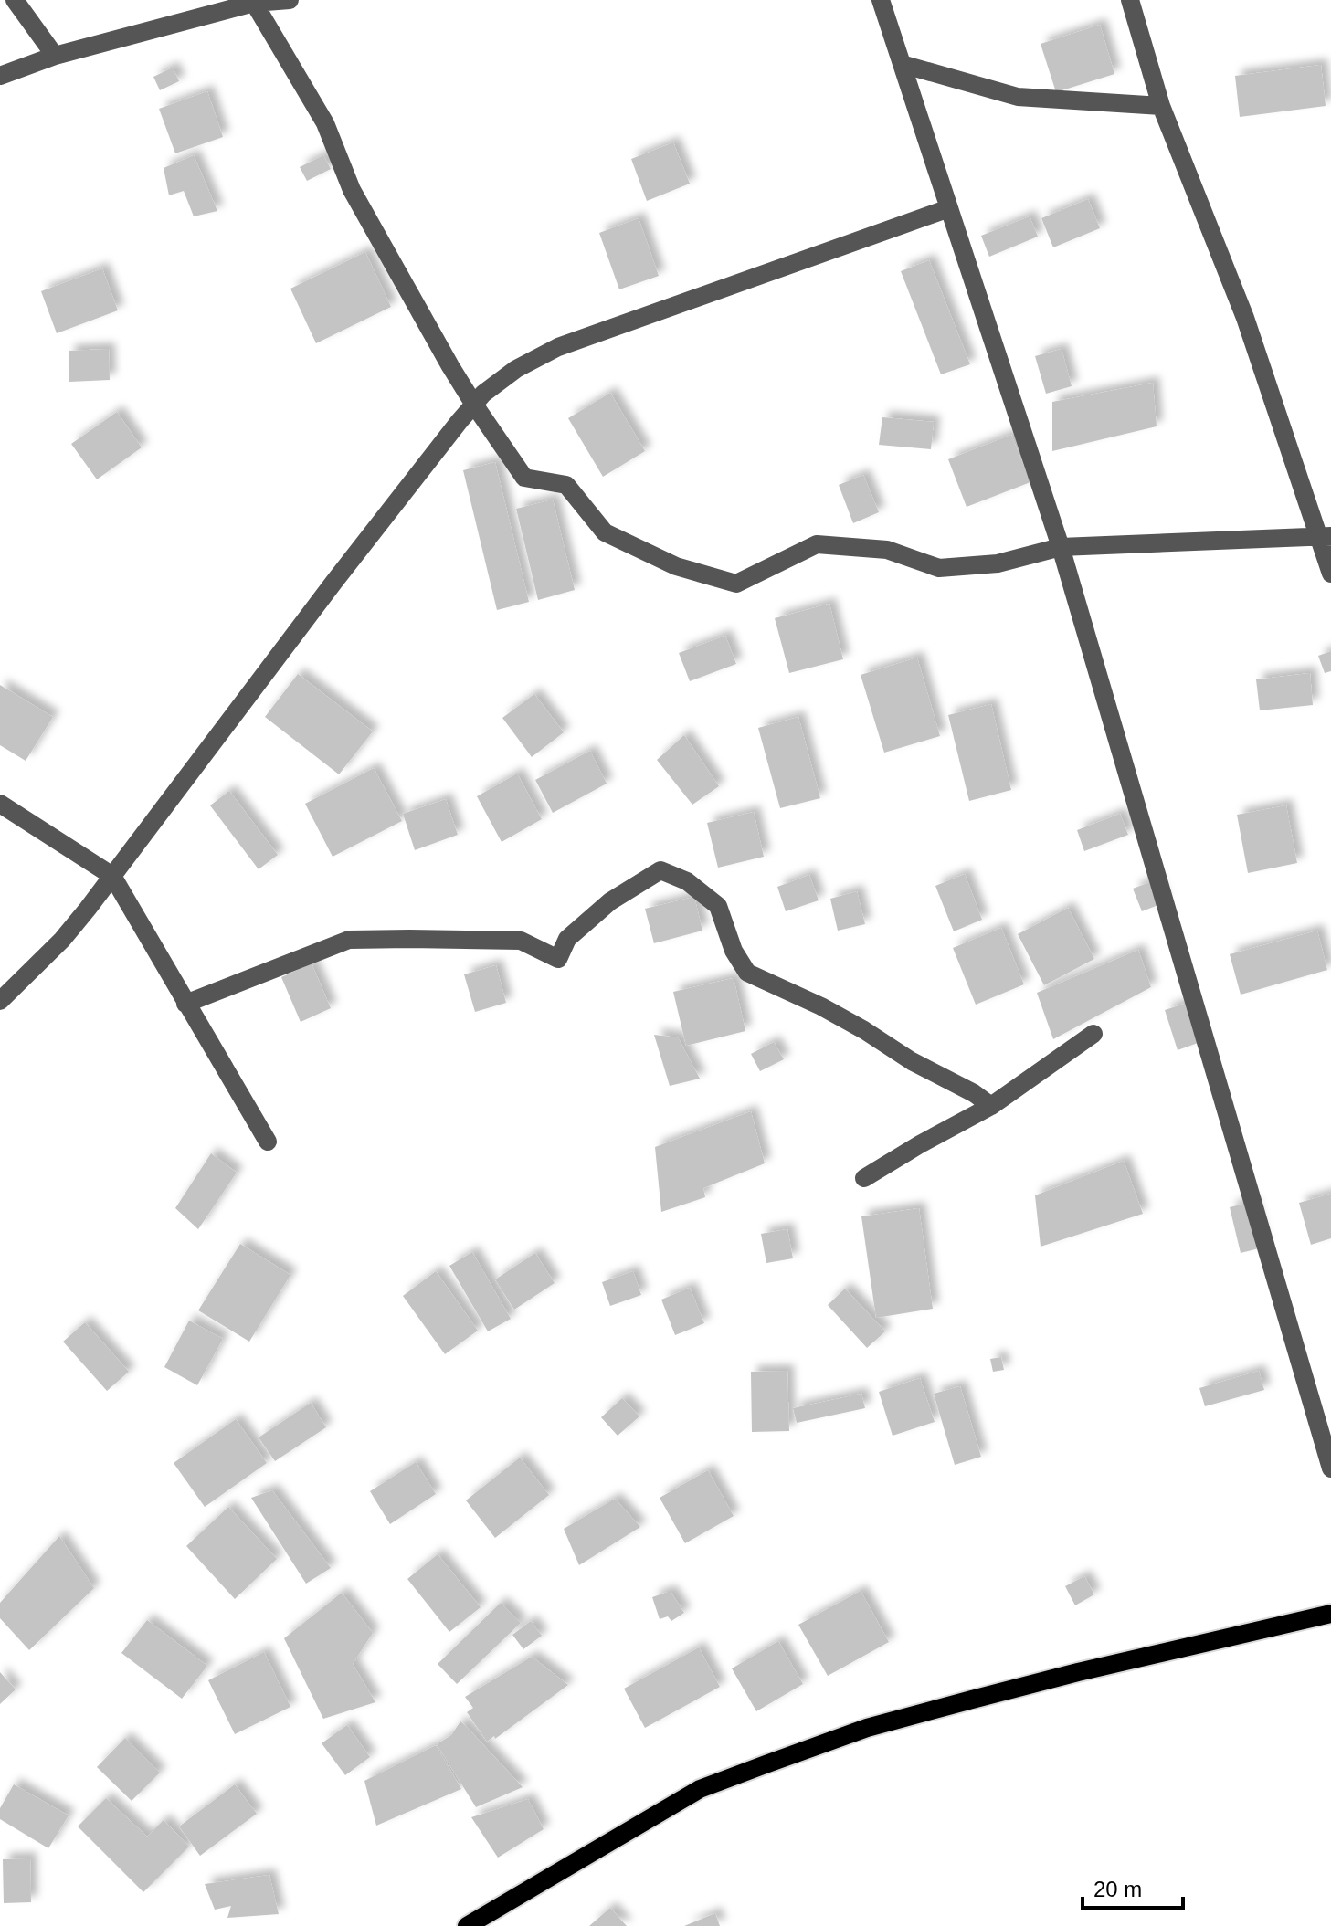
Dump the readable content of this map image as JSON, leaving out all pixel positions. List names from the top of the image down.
{
  "scale_bar": "20 m"
}
